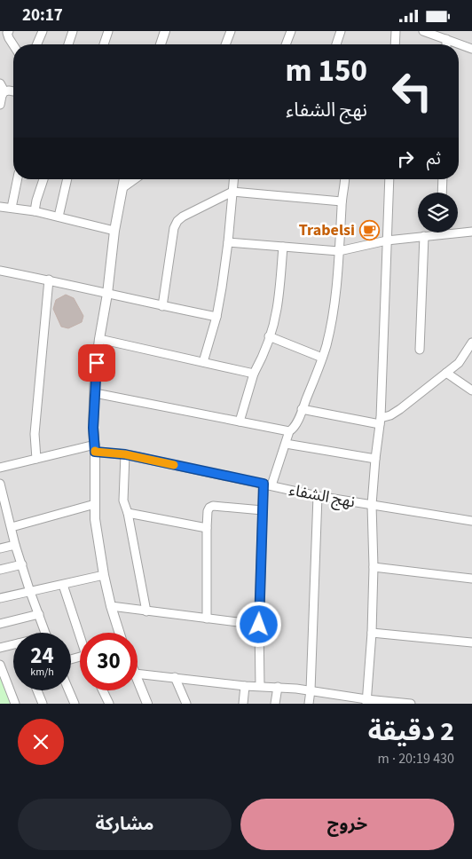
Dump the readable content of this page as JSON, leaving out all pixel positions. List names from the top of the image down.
{
  "streets": {
    "street": ["نهج الشفاء"]
  },
  "places": {
    "cafe": ["Trabelsi"]
  },
  "page": {
    "status": "20:17",
    "turn": ["150 m", "نهج الشفاء"],
    "then": "ثم",
    "speed": "24 km/h",
    "limit": "30",
    "heading": ["2 دقيقة", "430 m · 20:19"],
    "buttons": ["خروج", "مشاركة"]
  }
}
